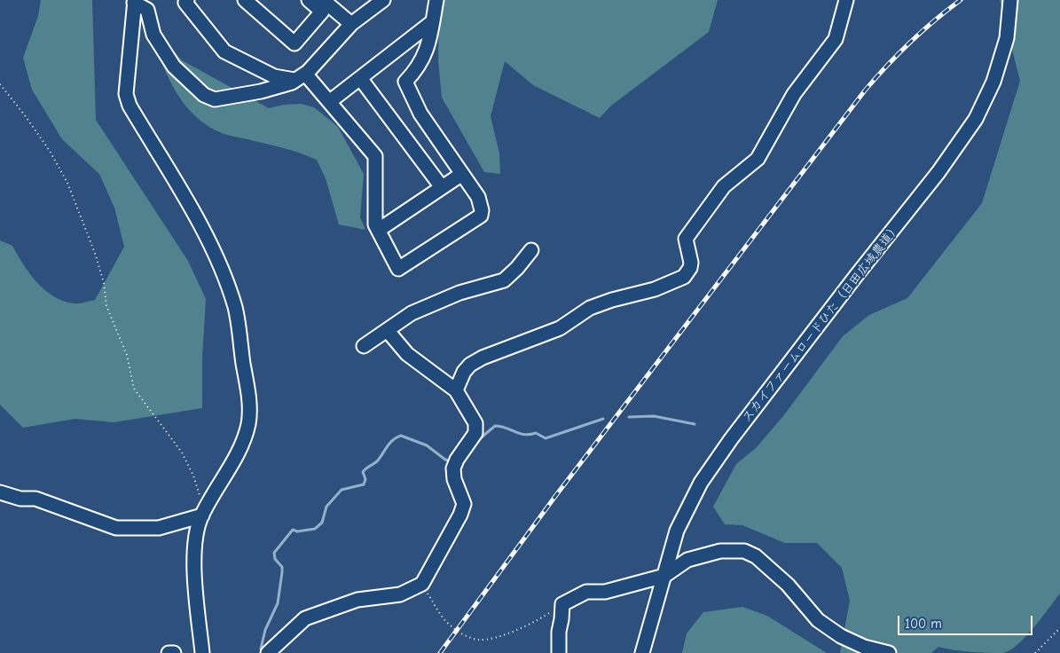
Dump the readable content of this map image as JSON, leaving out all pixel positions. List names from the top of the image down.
{
  "streets": {
    "street": ["スカイファームロードひた（日田広域農道）"]
  },
  "scale_bar": "100 m"
}
